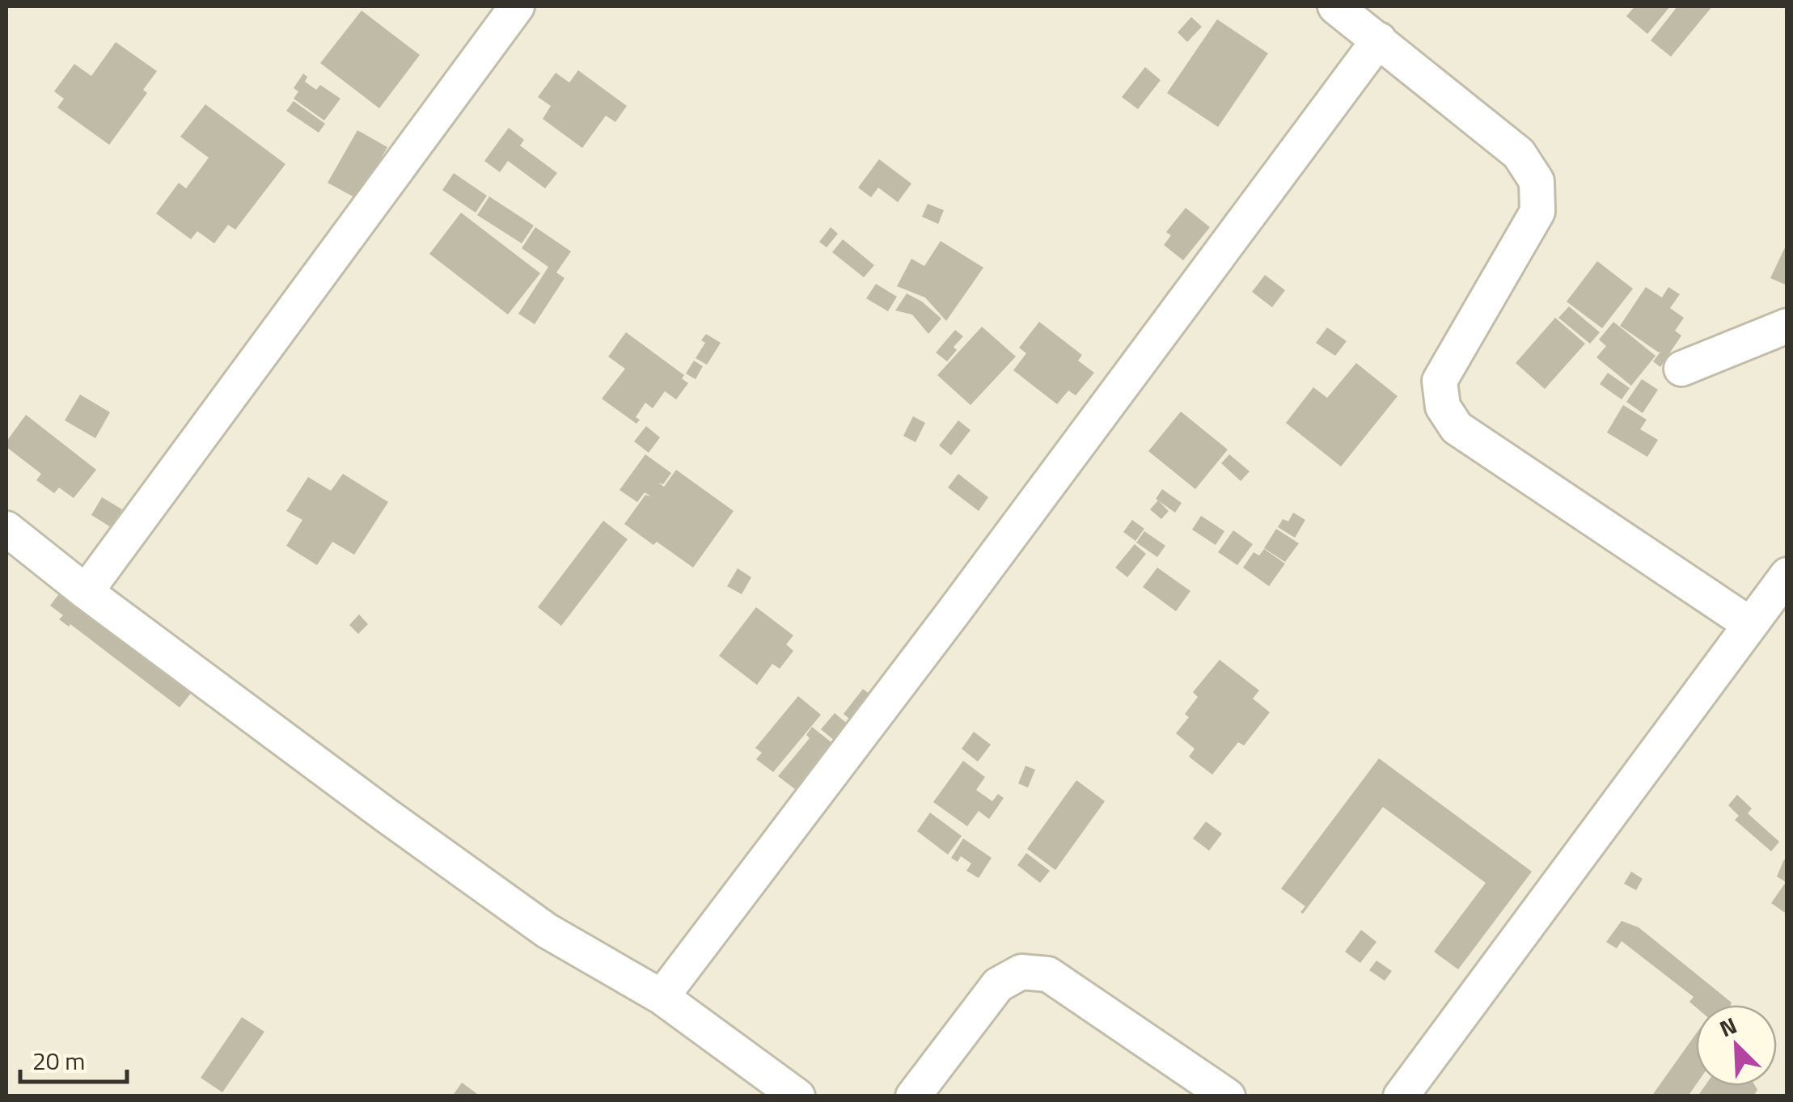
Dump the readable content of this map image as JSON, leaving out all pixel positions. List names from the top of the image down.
{
  "scale_bar": "20 m",
  "north": "top left"
}
